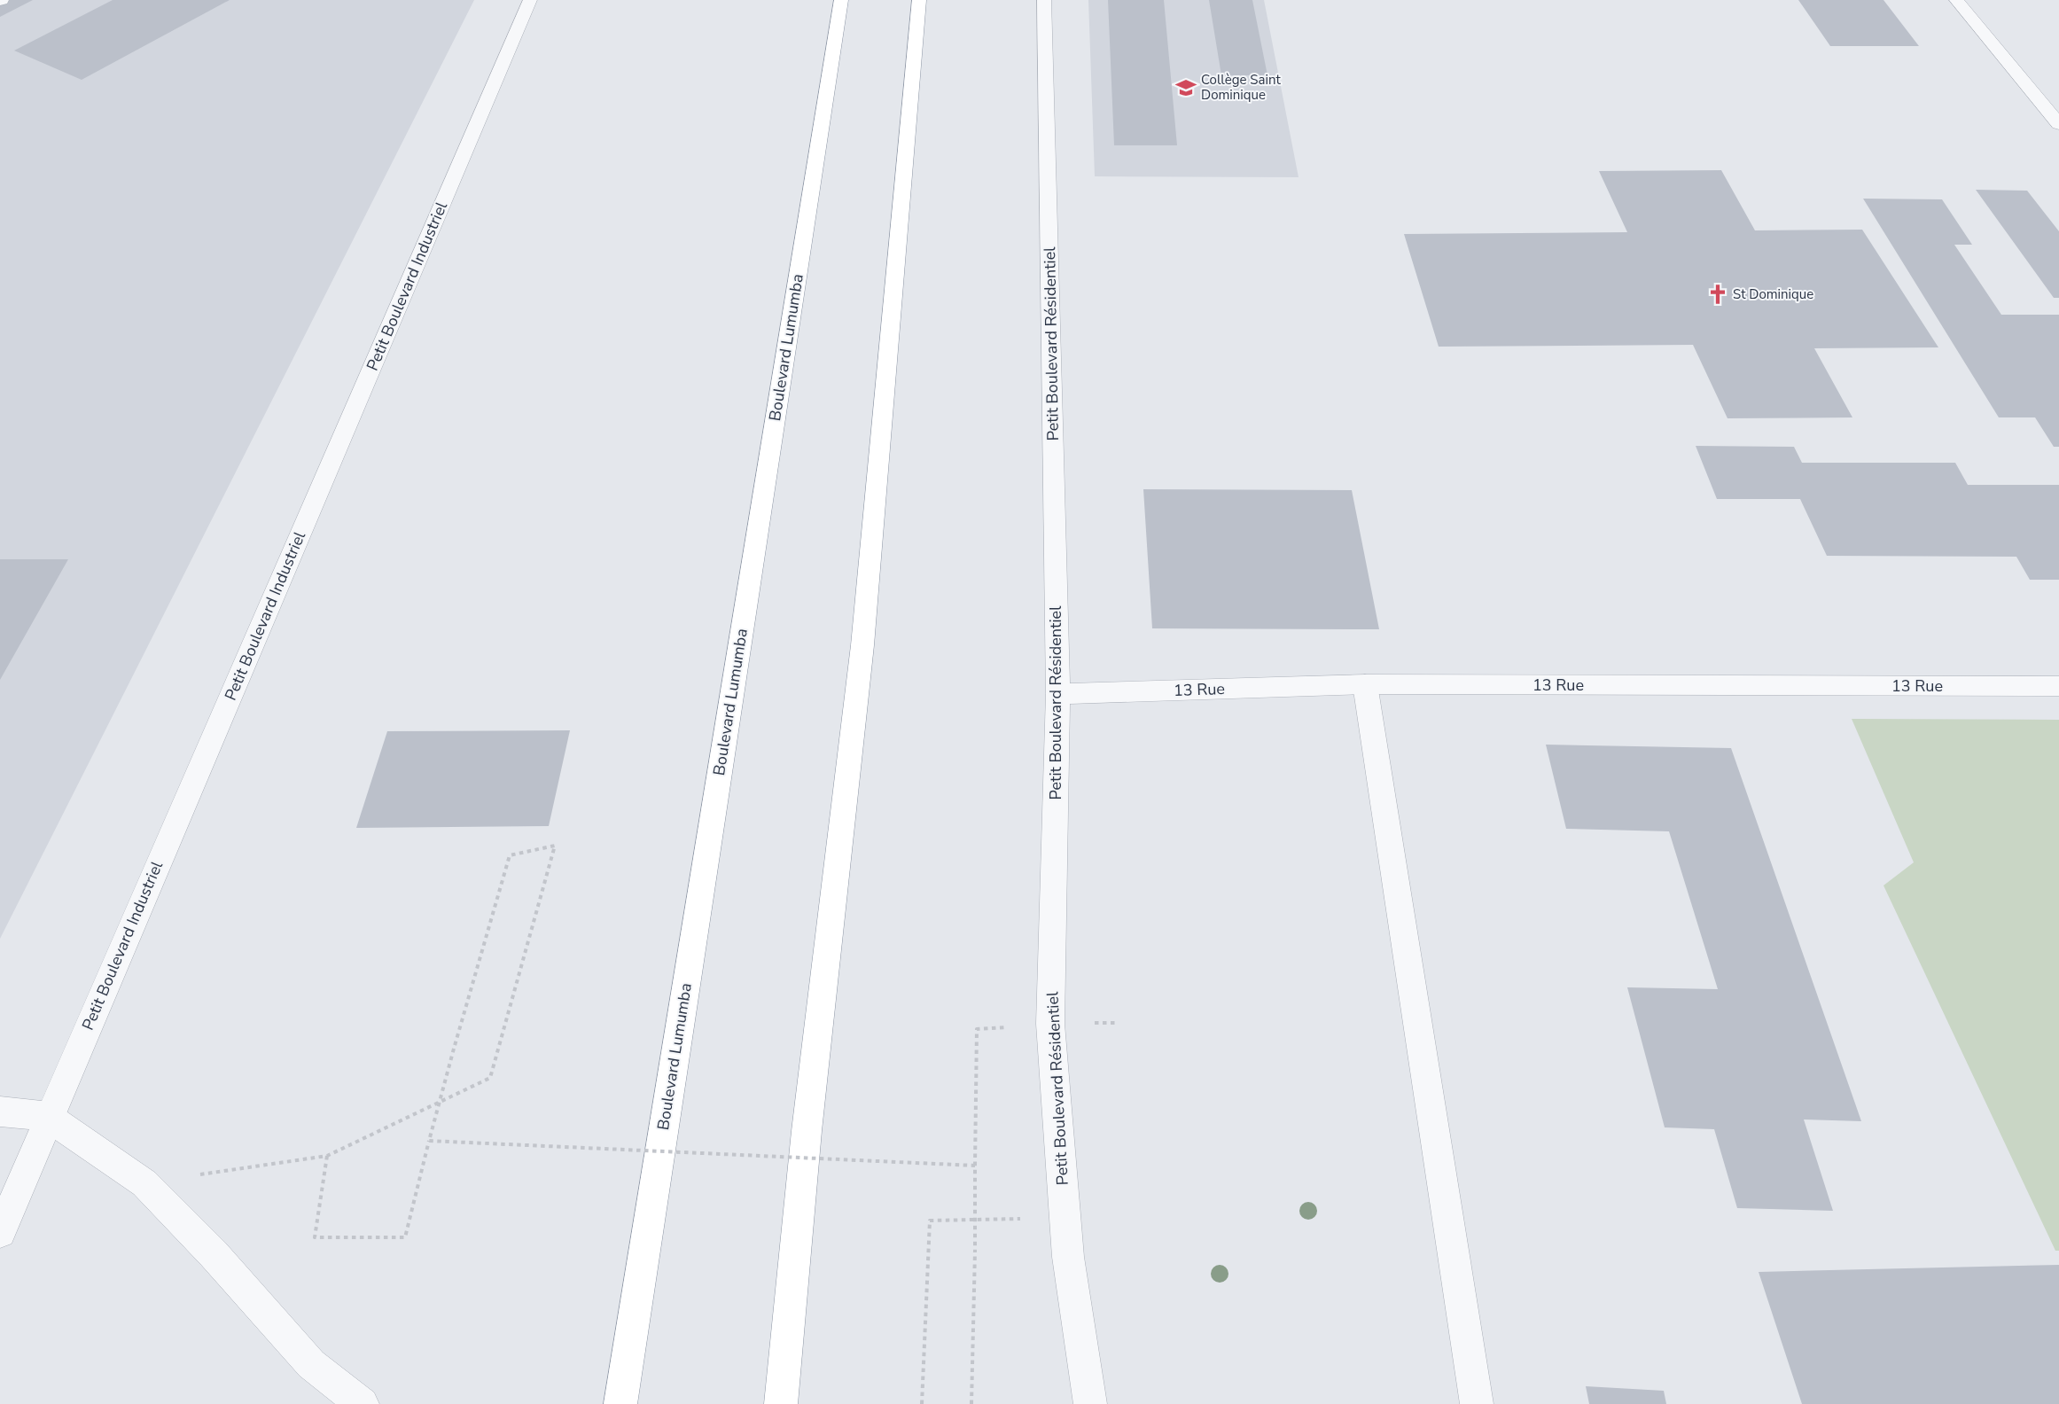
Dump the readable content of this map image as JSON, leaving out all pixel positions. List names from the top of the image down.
{
  "streets": {
    "highway": ["Boulevard Lumumba"],
    "street": ["Petit Boulevard Industriel", "Petit Boulevard Résidentiel", "13 Rue"]
  },
  "crossings": [
    ["Petit Boulevard Résidentiel", "13 Rue"]
  ],
  "places": {
    "school or university": ["Collège Saint Dominique"],
    "church": ["St Dominique"]
  }
}
